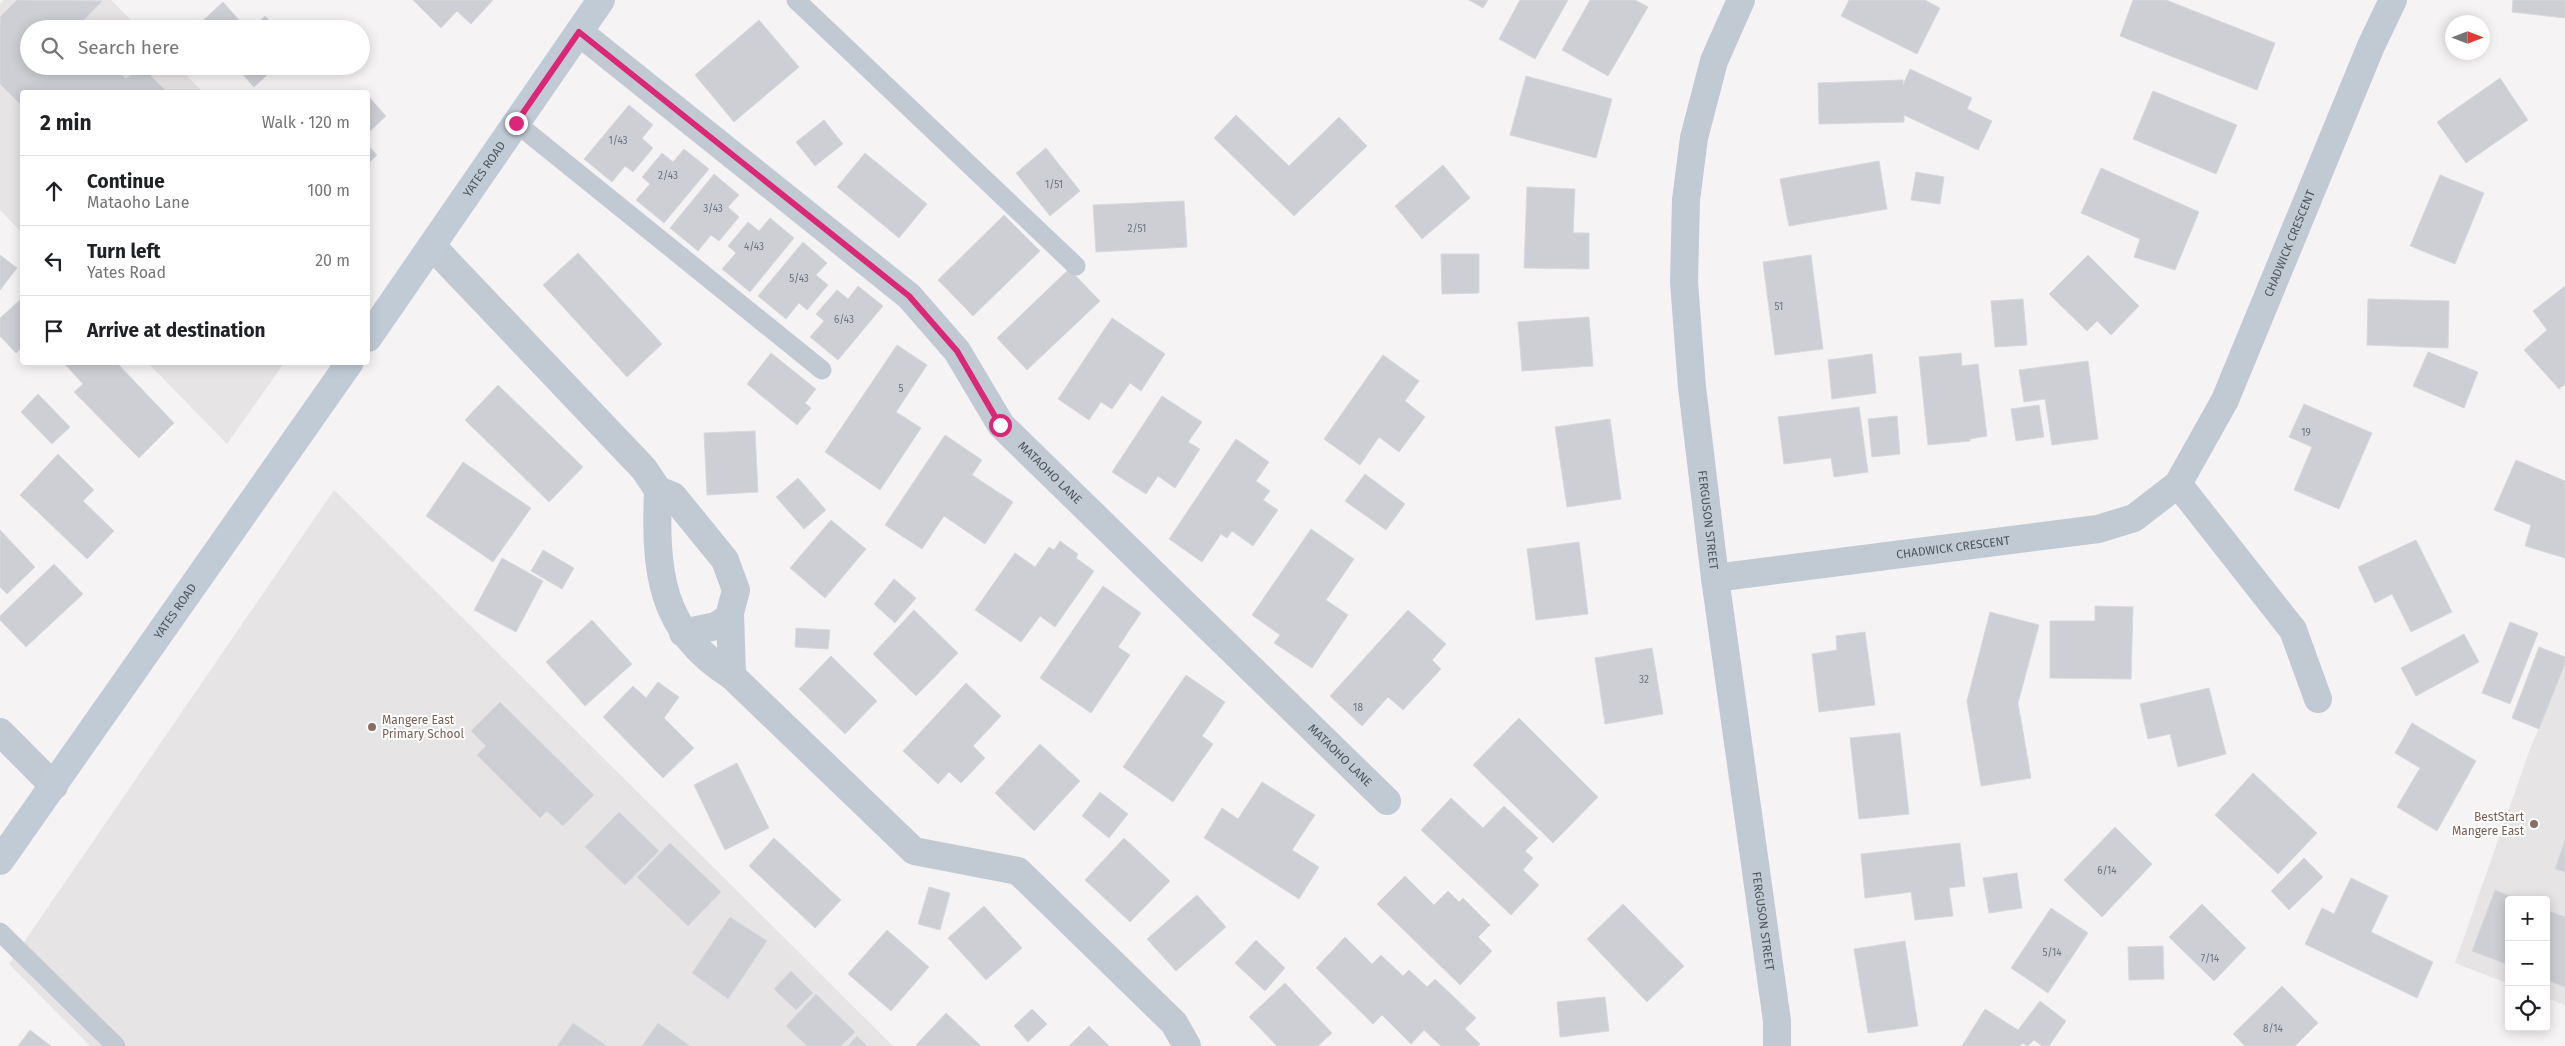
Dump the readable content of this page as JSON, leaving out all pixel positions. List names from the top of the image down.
{
  "streets": {
    "street": [
      "YATES ROAD",
      "CHADWICK CRESCENT",
      "MATAOHO LANE",
      "FERGUSON STREET"
    ]
  },
  "crossings": [
    ["YATES ROAD", "MATAOHO LANE"],
    ["CHADWICK CRESCENT", "FERGUSON STREET"]
  ],
  "places": ["Mangere East Primary School", "BestStart Mangere East"],
  "house_numbers": [
    "1/43",
    "2/43",
    "1/51",
    "3/43",
    "2/51",
    "4/43",
    "5/43",
    "51",
    "6/43",
    "5",
    "19",
    "32",
    "18",
    "6/14",
    "5/14",
    "7/14",
    "8/14"
  ],
  "north": "right",
  "page": {
    "search": "Search here",
    "heading": ["2 min", "Walk · 120 m"],
    "list": [
      ["Continue", "Mataoho Lane", "100 m"],
      ["Turn left", "Yates Road", "20 m"],
      "Arrive at destination"
    ],
    "map_buttons": ["+", "−"]
  }
}
